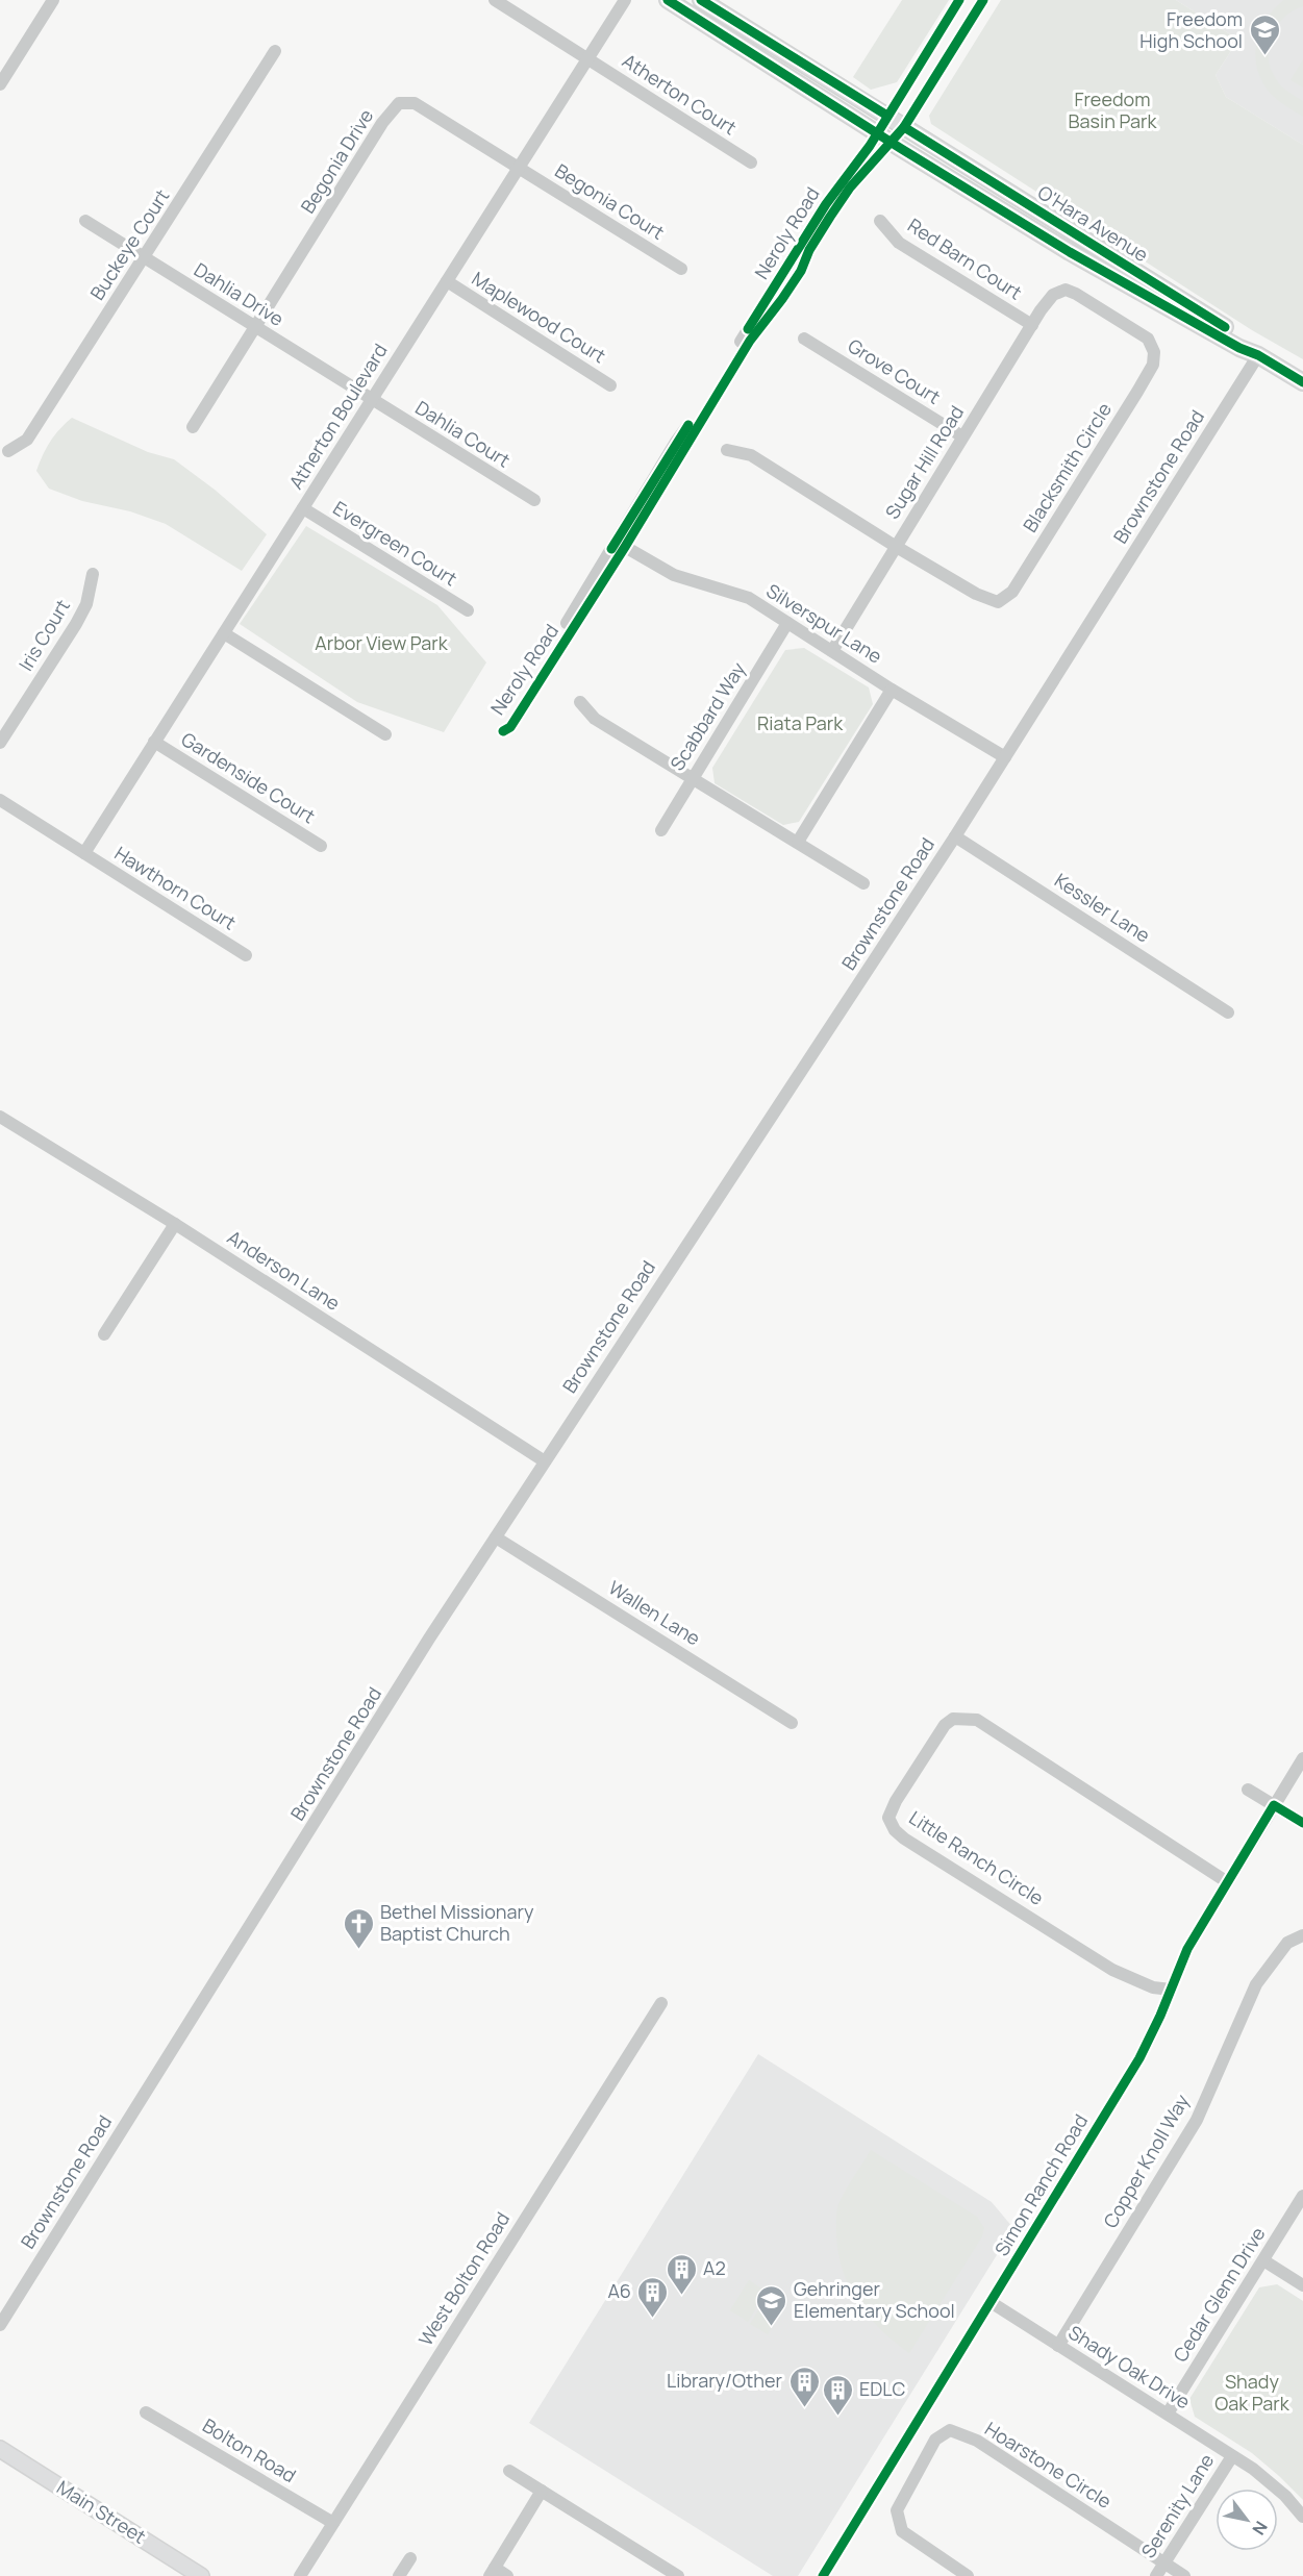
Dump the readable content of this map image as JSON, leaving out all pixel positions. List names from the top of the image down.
{
  "streets": {
    "main road": ["O'Hara Avenue", "Main Street"],
    "street": [
      "Atherton Court",
      "Begonia Drive",
      "Begonia Court",
      "Neroly Road",
      "Buckeye Court",
      "Red Barn Court",
      "Dahlia Drive",
      "Maplewood Court",
      "Grove Court",
      "Atherton Boulevard",
      "Dahlia Court",
      "Sugar Hill Road",
      "Blacksmith Circle",
      "Brownstone Road",
      "Evergreen Court",
      "Silverspur Lane",
      "Iris Court",
      "Scabbard Way",
      "Gardenside Court",
      "Hawthorn Court",
      "Kessler Lane",
      "Anderson Lane",
      "Wallen Lane",
      "Little Ranch Circle",
      "Copper Knoll Way",
      "Simon Ranch Road",
      "West Bolton Road",
      "Cedar Glenn Drive",
      "Shady Oak Drive",
      "Bolton Road",
      "Hoarstone Circle",
      "Serenity Lane"
    ]
  },
  "crossings": [
    ["Atherton Court", "Atherton Boulevard"],
    ["Begonia Drive", "Begonia Court"],
    ["Begonia Drive", "Dahlia Drive"],
    ["Begonia Drive", "Atherton Boulevard"],
    ["Begonia Court", "Atherton Boulevard"],
    ["O'Hara Avenue", "Neroly Road"],
    ["O'Hara Avenue", "Brownstone Road"],
    ["Neroly Road", "Silverspur Lane"],
    ["Buckeye Court", "Dahlia Drive"],
    ["Red Barn Court", "Sugar Hill Road"],
    ["Dahlia Drive", "Atherton Boulevard"],
    ["Dahlia Drive", "Dahlia Court"],
    ["Maplewood Court", "Atherton Boulevard"],
    ["Grove Court", "Sugar Hill Road"],
    ["Atherton Boulevard", "Dahlia Court"],
    ["Atherton Boulevard", "Evergreen Court"],
    ["Atherton Boulevard", "Gardenside Court"],
    ["Atherton Boulevard", "Hawthorn Court"],
    ["Sugar Hill Road", "Blacksmith Circle"],
    ["Sugar Hill Road", "Silverspur Lane"],
    ["Brownstone Road", "Silverspur Lane"],
    ["Brownstone Road", "Kessler Lane"],
    ["Brownstone Road", "Anderson Lane"],
    ["Brownstone Road", "Wallen Lane"],
    ["Silverspur Lane", "Scabbard Way"],
    ["Little Ranch Circle", "Simon Ranch Road"],
    ["Copper Knoll Way", "Shady Oak Drive"],
    ["Simon Ranch Road", "Shady Oak Drive"],
    ["West Bolton Road", "Bolton Road"],
    ["Cedar Glenn Drive", "Shady Oak Drive"],
    ["Shady Oak Drive", "Serenity Lane"],
    ["Hoarstone Circle", "Serenity Lane"]
  ],
  "parks": [
    "Freedom Basin Park",
    "Arbor View Park",
    "Riata Park",
    "Shady Oak Park"
  ],
  "places": {
    "school or university": ["Freedom High School", "Gehringer Elementary School"],
    "church": ["Bethel Missionary Baptist Church"],
    "building": [
      "A2",
      "A6",
      "Library/Other",
      "EDLC"
    ]
  },
  "north": "bottom right"
}
